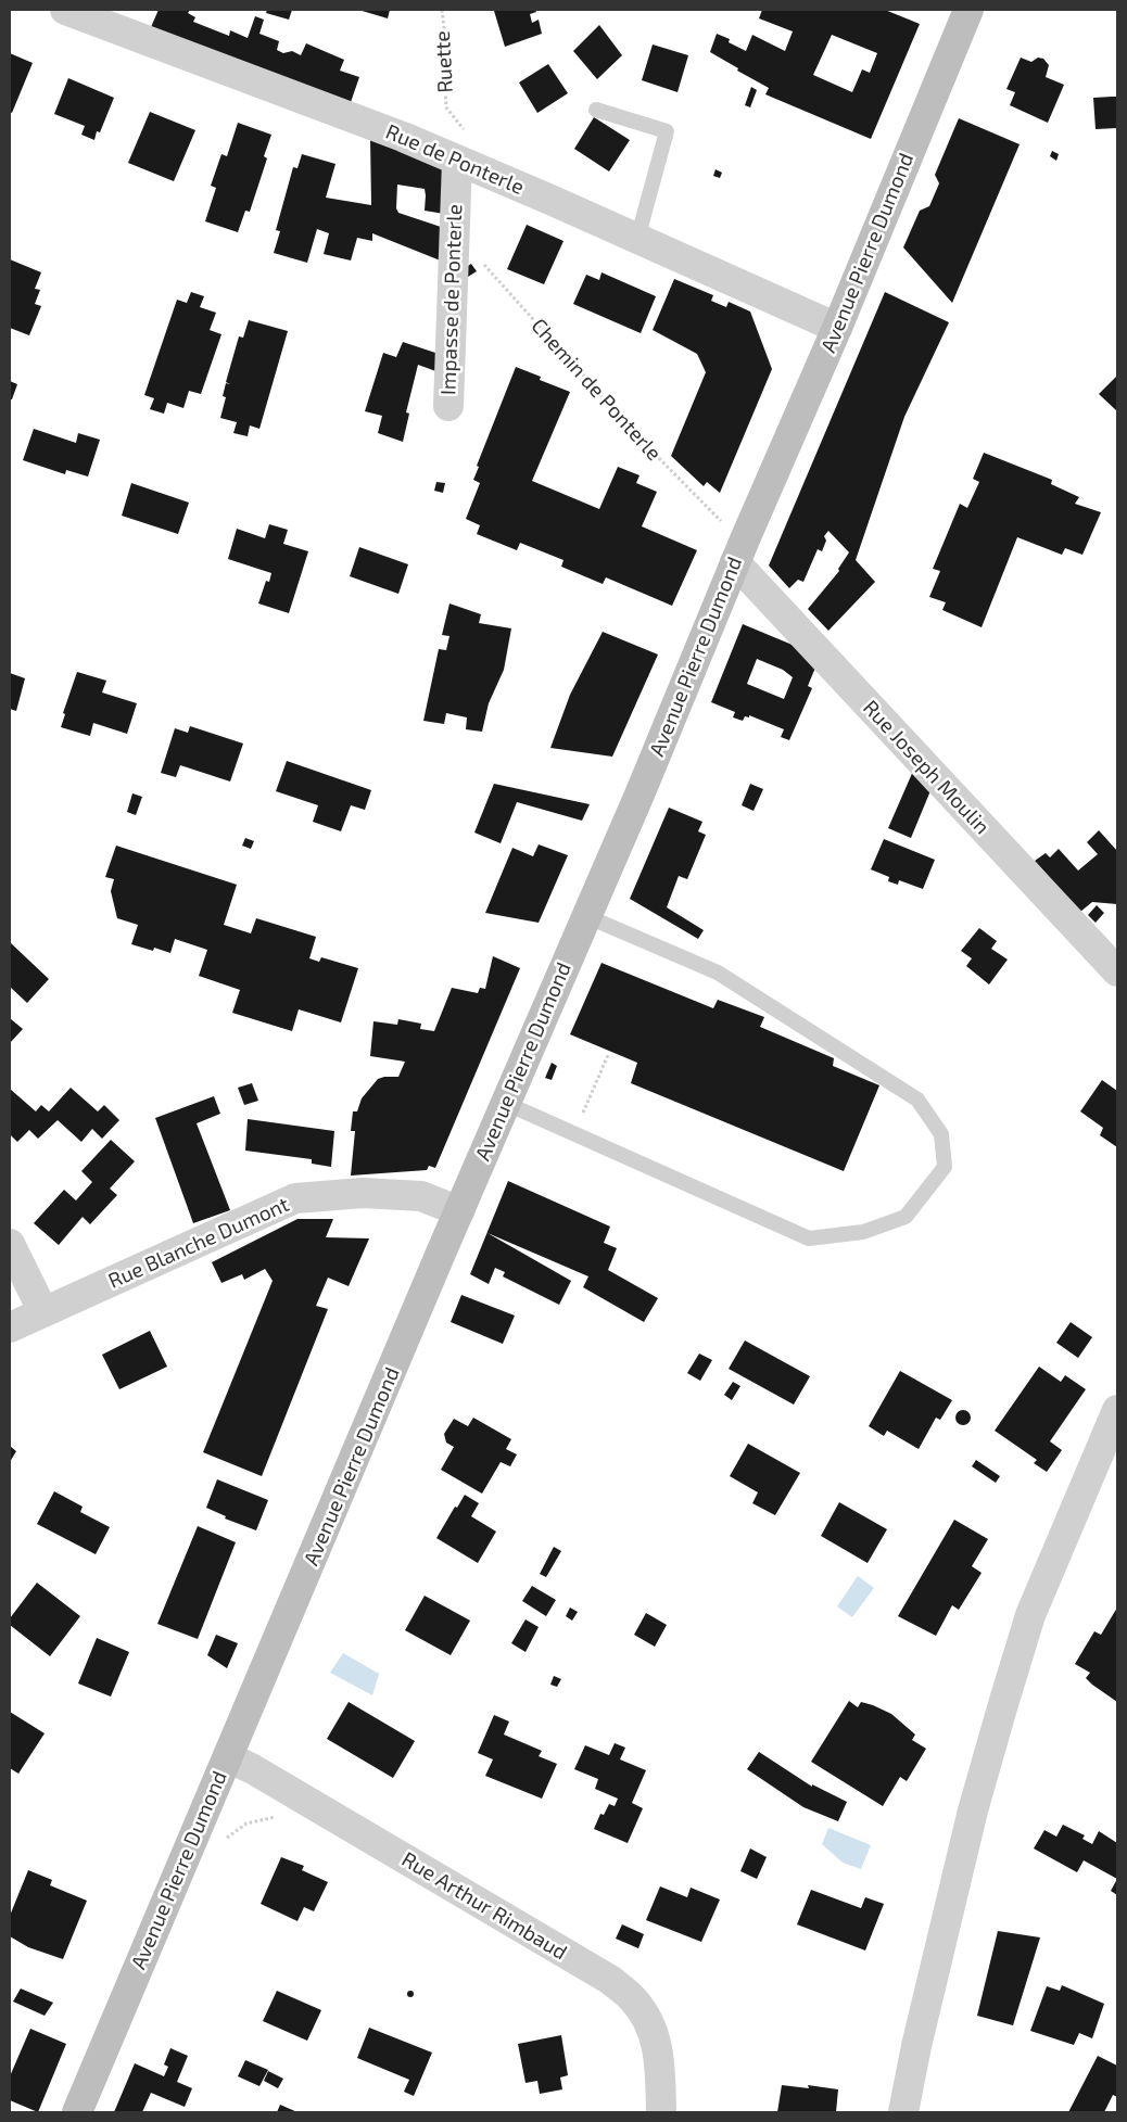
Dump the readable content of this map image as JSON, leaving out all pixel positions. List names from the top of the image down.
{
  "streets": {
    "main road": ["Avenue Pierre Dumond"],
    "street": [
      "Rue de Ponterle",
      "Impasse de Ponterle",
      "Rue Joseph Moulin",
      "Rue Blanche Dumont",
      "Rue Arthur Rimbaud"
    ],
    "path": ["Ruette", "Chemin de Ponterle"]
  },
  "crossings": [
    ["Ruette", "Rue de Ponterle"],
    ["Ruette", "Impasse de Ponterle"],
    ["Rue de Ponterle", "Avenue Pierre Dumond"],
    ["Rue de Ponterle", "Impasse de Ponterle"],
    ["Avenue Pierre Dumond", "Chemin de Ponterle"],
    ["Avenue Pierre Dumond", "Rue Joseph Moulin"],
    ["Avenue Pierre Dumond", "Rue Blanche Dumont"],
    ["Avenue Pierre Dumond", "Rue Arthur Rimbaud"],
    ["Impasse de Ponterle", "Chemin de Ponterle"],
    ["Chemin de Ponterle", "Rue Joseph Moulin"]
  ]
}
